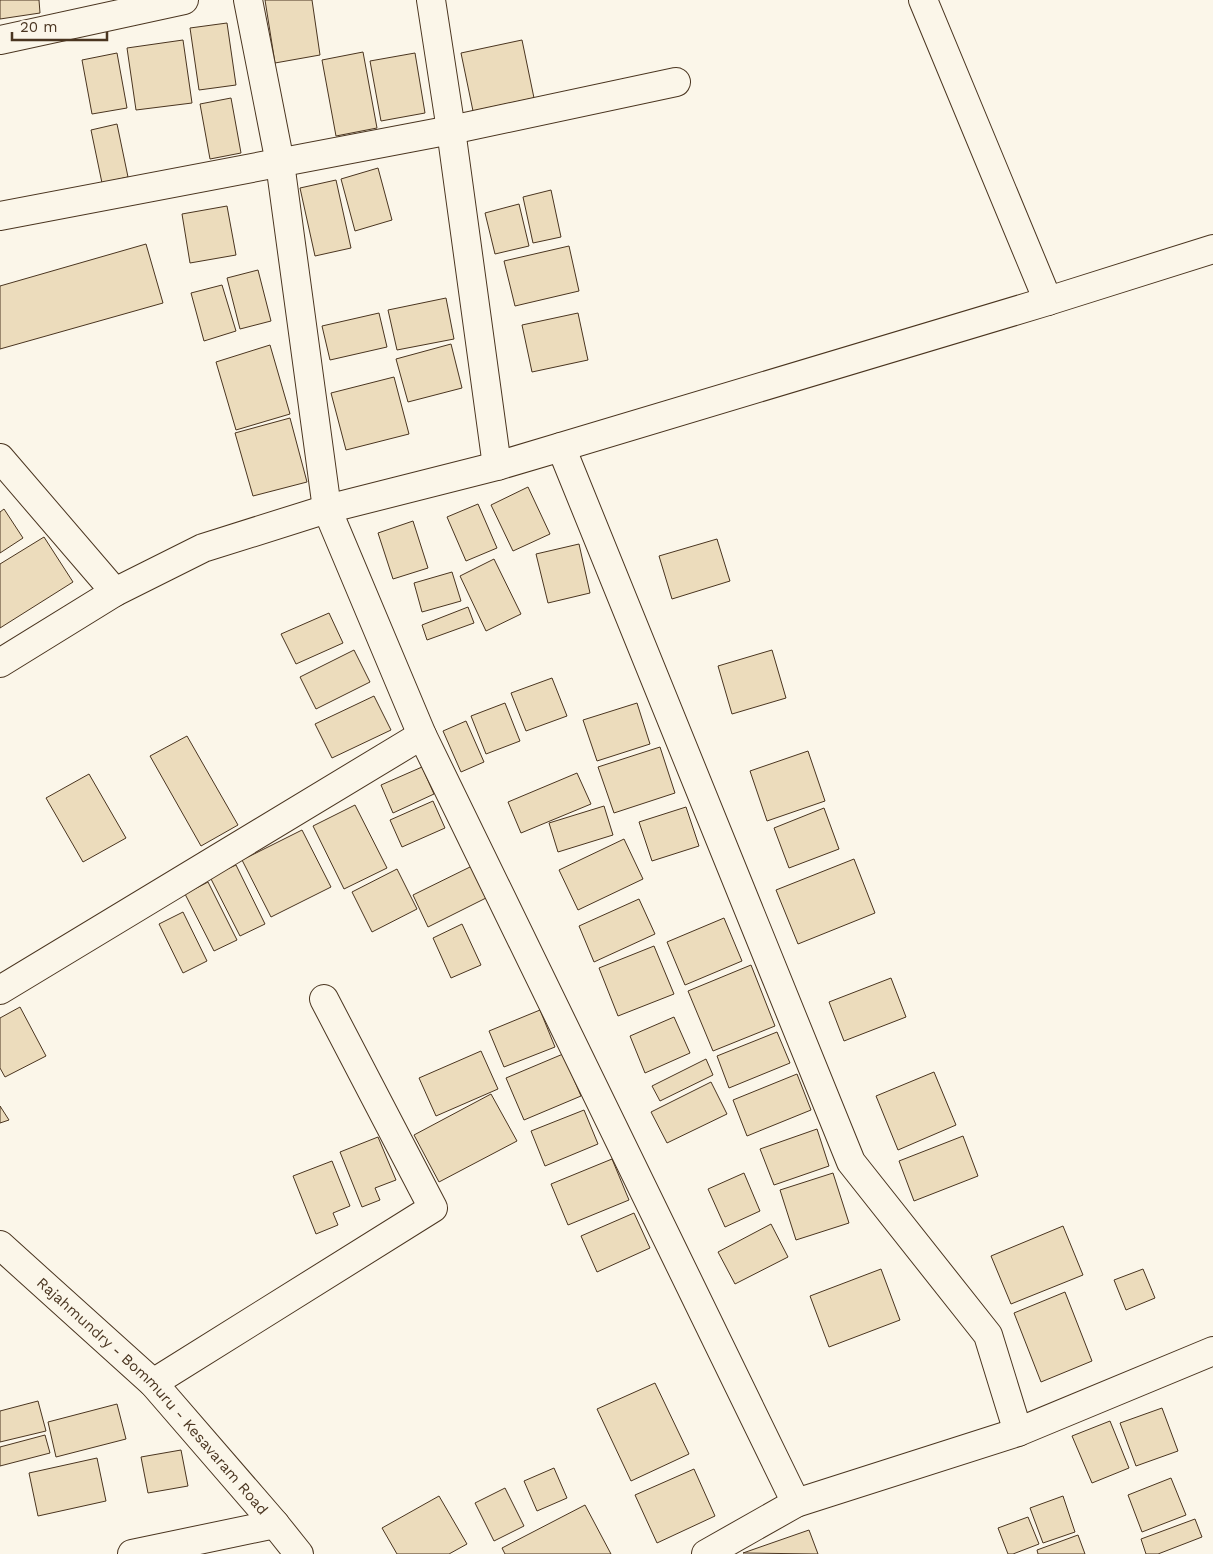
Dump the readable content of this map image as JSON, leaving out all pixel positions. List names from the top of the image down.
{
  "streets": {
    "street": ["Rajahmundry - Bommuru - Kesavaram Road"]
  },
  "scale_bar": "20 m"
}
